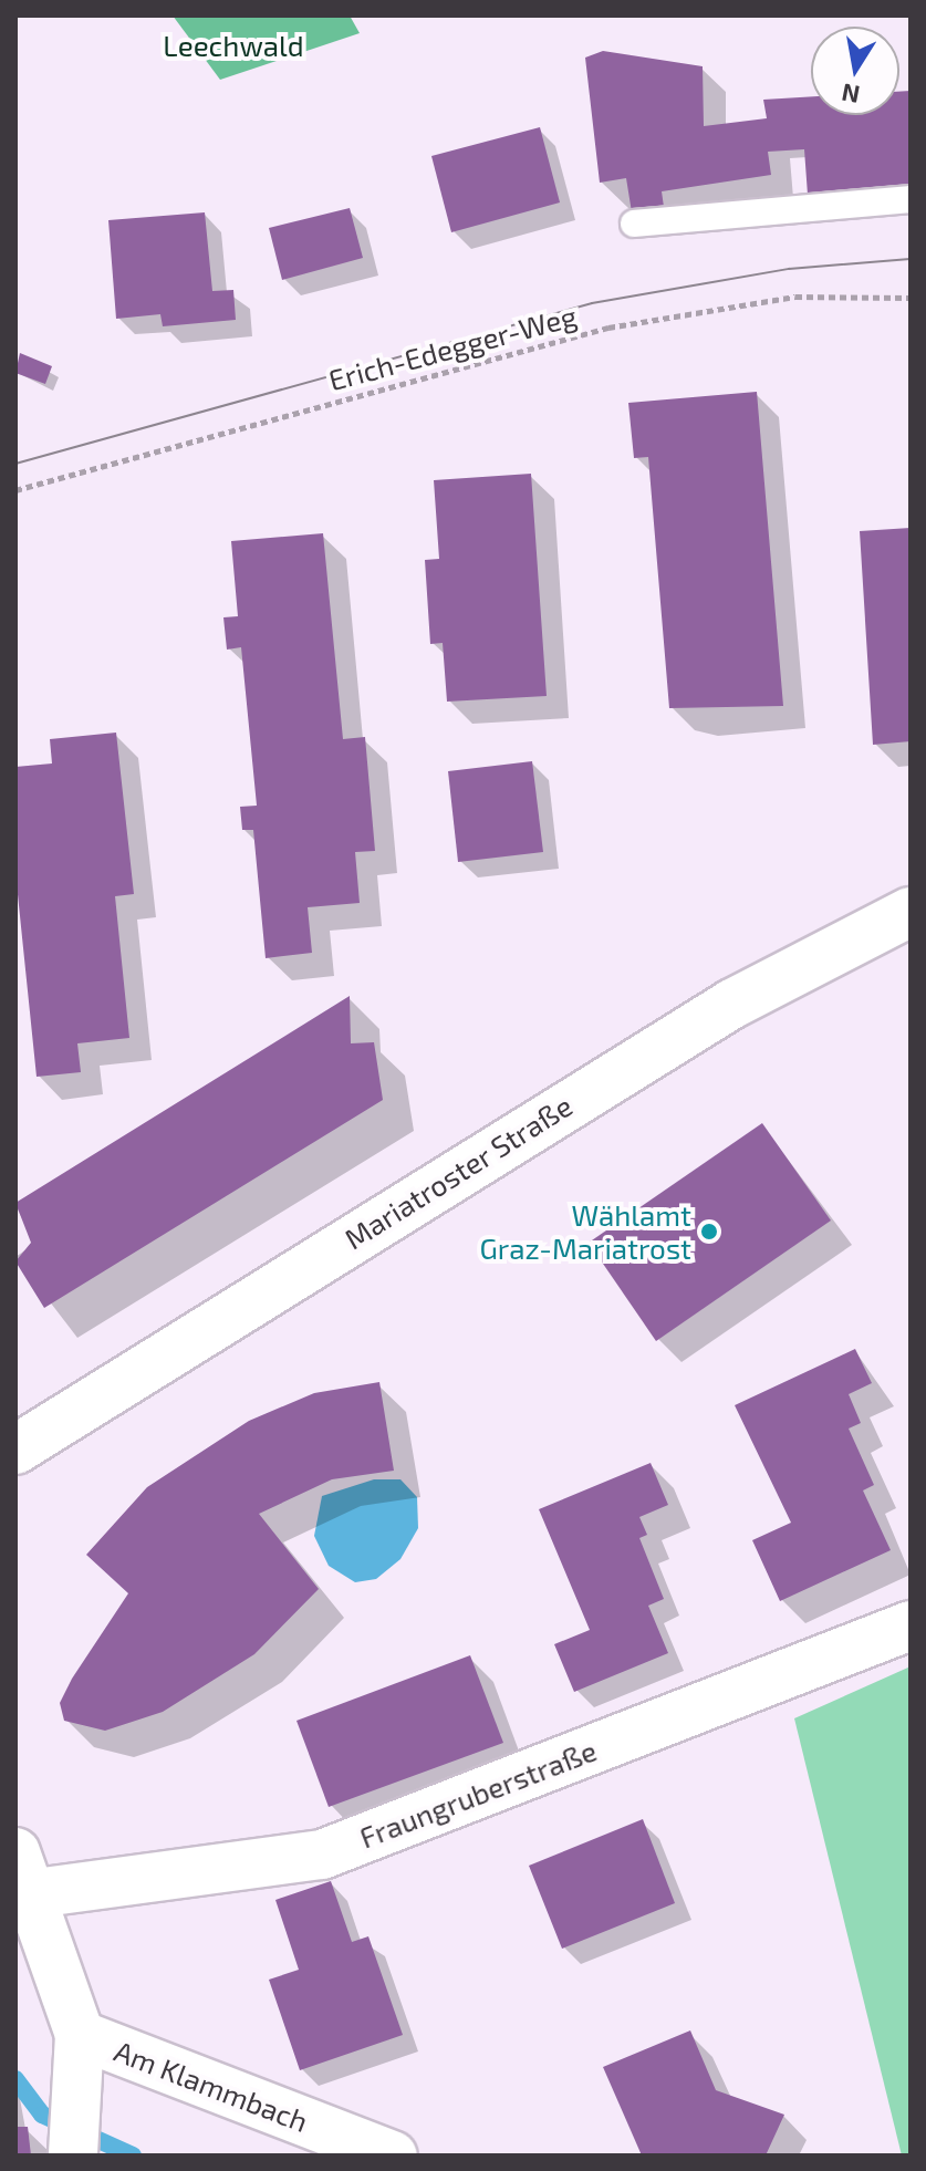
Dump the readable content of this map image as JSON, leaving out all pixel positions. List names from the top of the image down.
{
  "streets": {
    "street": ["Mariatroster Straße", "Fraungruberstraße", "Am Klammbach"],
    "path": ["Erich-Edegger-Weg"]
  },
  "parks": ["Leechwald"],
  "places": ["Wählamt Graz-Mariatrost"],
  "north": "bottom"
}
